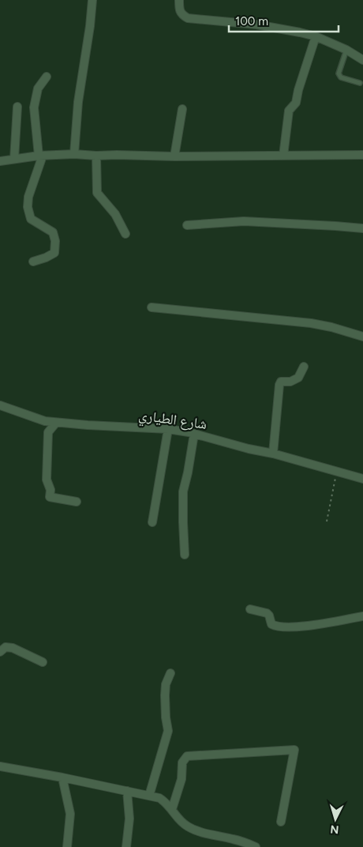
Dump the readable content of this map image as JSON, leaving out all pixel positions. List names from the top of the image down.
{
  "streets": {
    "street": ["شارع الطياري"]
  },
  "scale_bar": "100 m",
  "north": "bottom"
}
